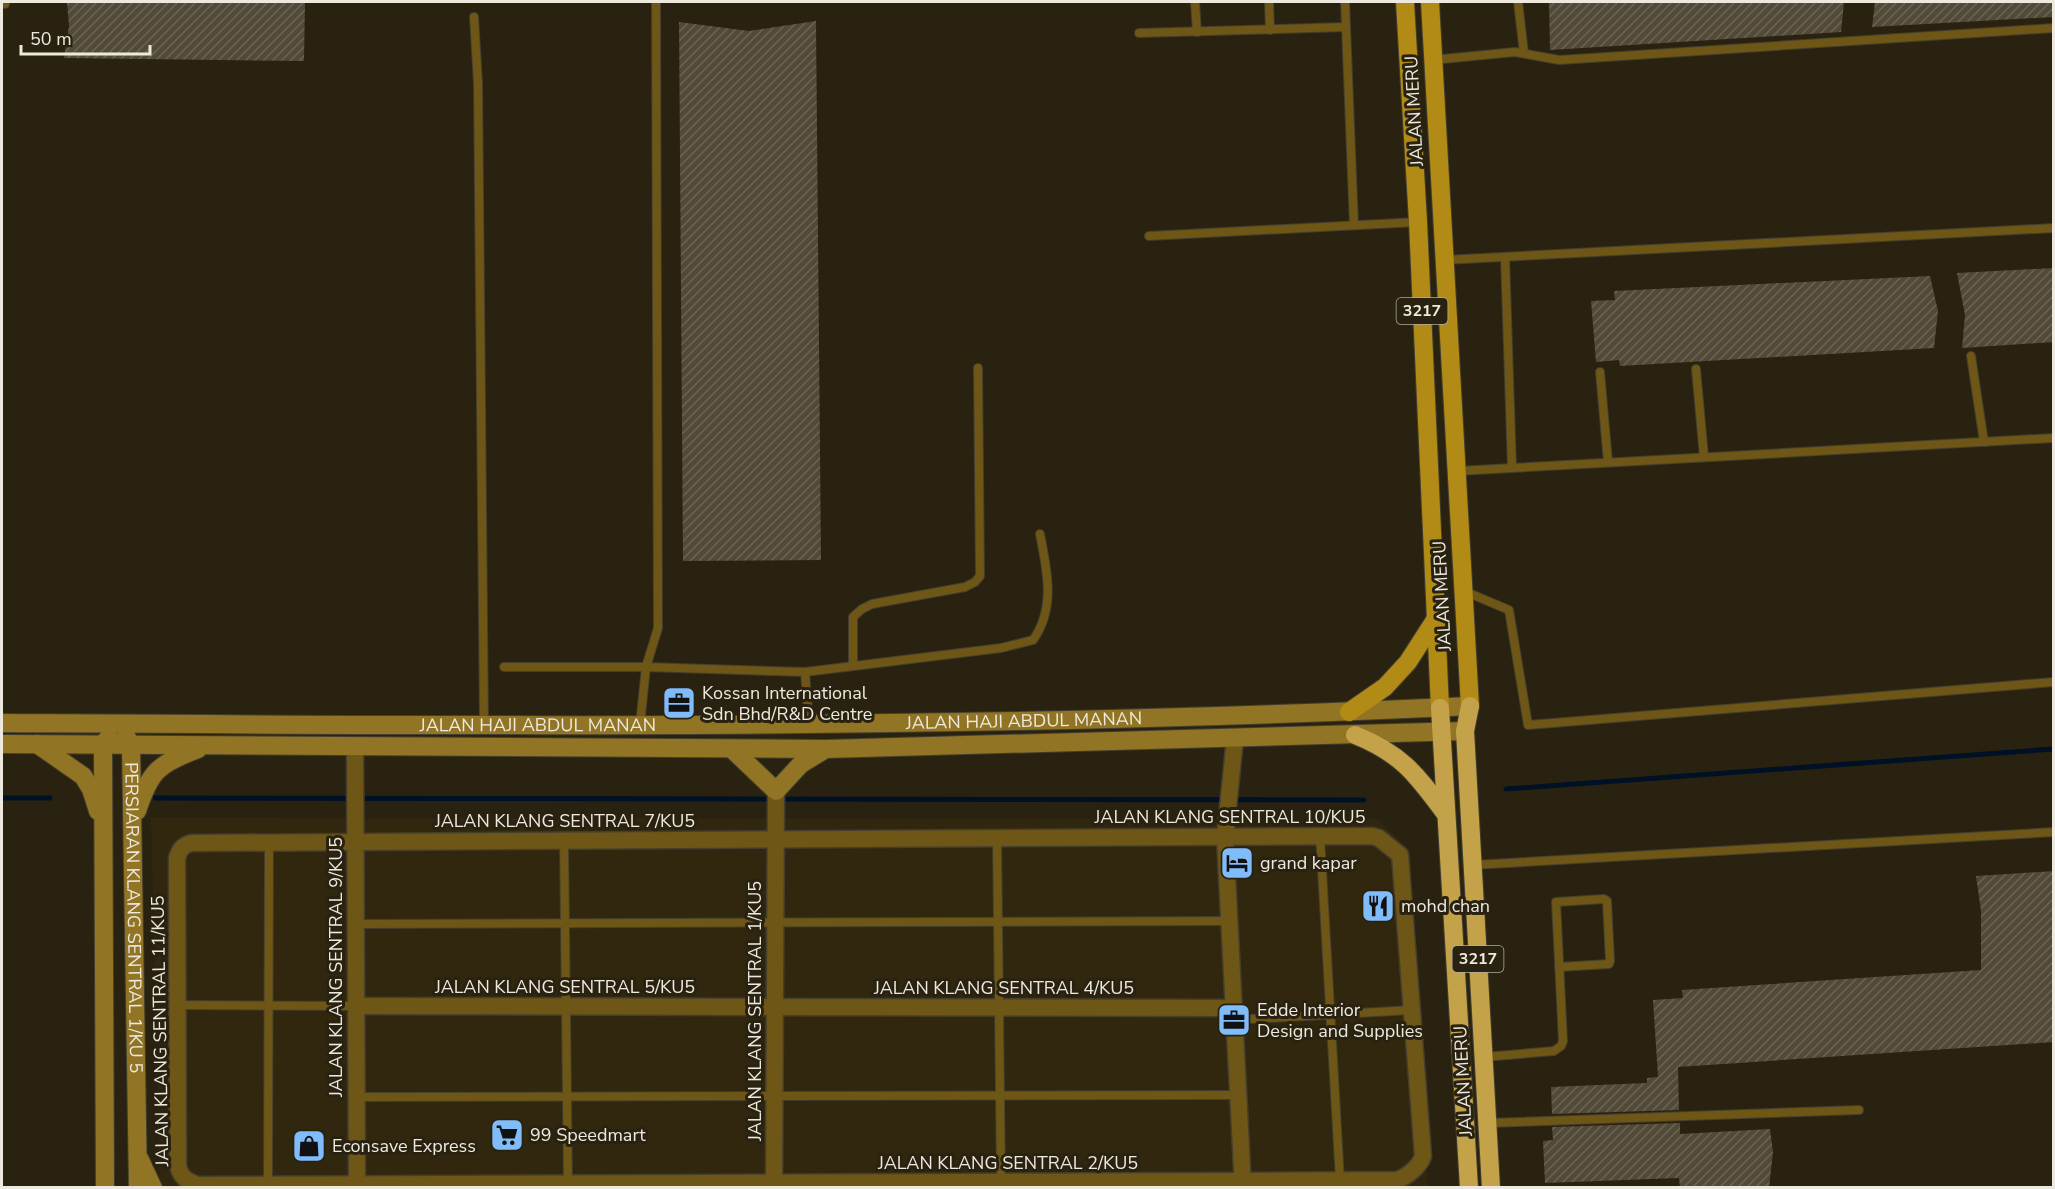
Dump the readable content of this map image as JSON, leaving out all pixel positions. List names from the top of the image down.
{
  "streets": {
    "highway": ["JALAN MERU", "3217"],
    "street": [
      "JALAN HAJI ABDUL MANAN",
      "JALAN KLANG SENTRAL 10/KU5",
      "JALAN KLANG SENTRAL 7/KU5",
      "PERSIARAN KLANG SENTRAL 1/KU 5",
      "JALAN KLANG SENTRAL 9/KU5",
      "JALAN KLANG SENTRAL 5/KU5",
      "JALAN KLANG SENTRAL 4/KU5",
      "JALAN KLANG SENTRAL 1/KU5",
      "JALAN KLANG SENTRAL 11/KU5",
      "JALAN KLANG SENTRAL 2/KU5"
    ]
  },
  "crossings": [
    ["JALAN MERU", "JALAN HAJI ABDUL MANAN"],
    ["JALAN HAJI ABDUL MANAN", "PERSIARAN KLANG SENTRAL 1/KU 5"],
    ["JALAN HAJI ABDUL MANAN", "JALAN KLANG SENTRAL 9/KU5"],
    ["JALAN KLANG SENTRAL 10/KU5", "JALAN KLANG SENTRAL 7/KU5"],
    ["JALAN KLANG SENTRAL 10/KU5", "JALAN KLANG SENTRAL 1/KU5"],
    ["JALAN KLANG SENTRAL 10/KU5", "JALAN KLANG SENTRAL 2/KU5"],
    ["JALAN KLANG SENTRAL 7/KU5", "JALAN KLANG SENTRAL 9/KU5"],
    ["JALAN KLANG SENTRAL 7/KU5", "JALAN KLANG SENTRAL 1/KU5"],
    ["JALAN KLANG SENTRAL 7/KU5", "JALAN KLANG SENTRAL 11/KU5"],
    ["JALAN KLANG SENTRAL 9/KU5", "JALAN KLANG SENTRAL 5/KU5"],
    ["JALAN KLANG SENTRAL 9/KU5", "JALAN KLANG SENTRAL 11/KU5"],
    ["JALAN KLANG SENTRAL 5/KU5", "JALAN KLANG SENTRAL 4/KU5"],
    ["JALAN KLANG SENTRAL 5/KU5", "JALAN KLANG SENTRAL 1/KU5"],
    ["JALAN KLANG SENTRAL 4/KU5", "JALAN KLANG SENTRAL 1/KU5"],
    ["JALAN KLANG SENTRAL 1/KU5", "JALAN KLANG SENTRAL 2/KU5"],
    ["JALAN KLANG SENTRAL 11/KU5", "JALAN KLANG SENTRAL 2/KU5"]
  ],
  "places": {
    "office": ["Kossan International Sdn Bhd/R&D Centre", "Edde Interior Design and Supplies"],
    "hotel": ["grand kapar"],
    "restaurant": ["mohd chan"],
    "supermarket": ["99 Speedmart"],
    "shop": ["Econsave Express"]
  },
  "scale_bar": "50 m"
}
